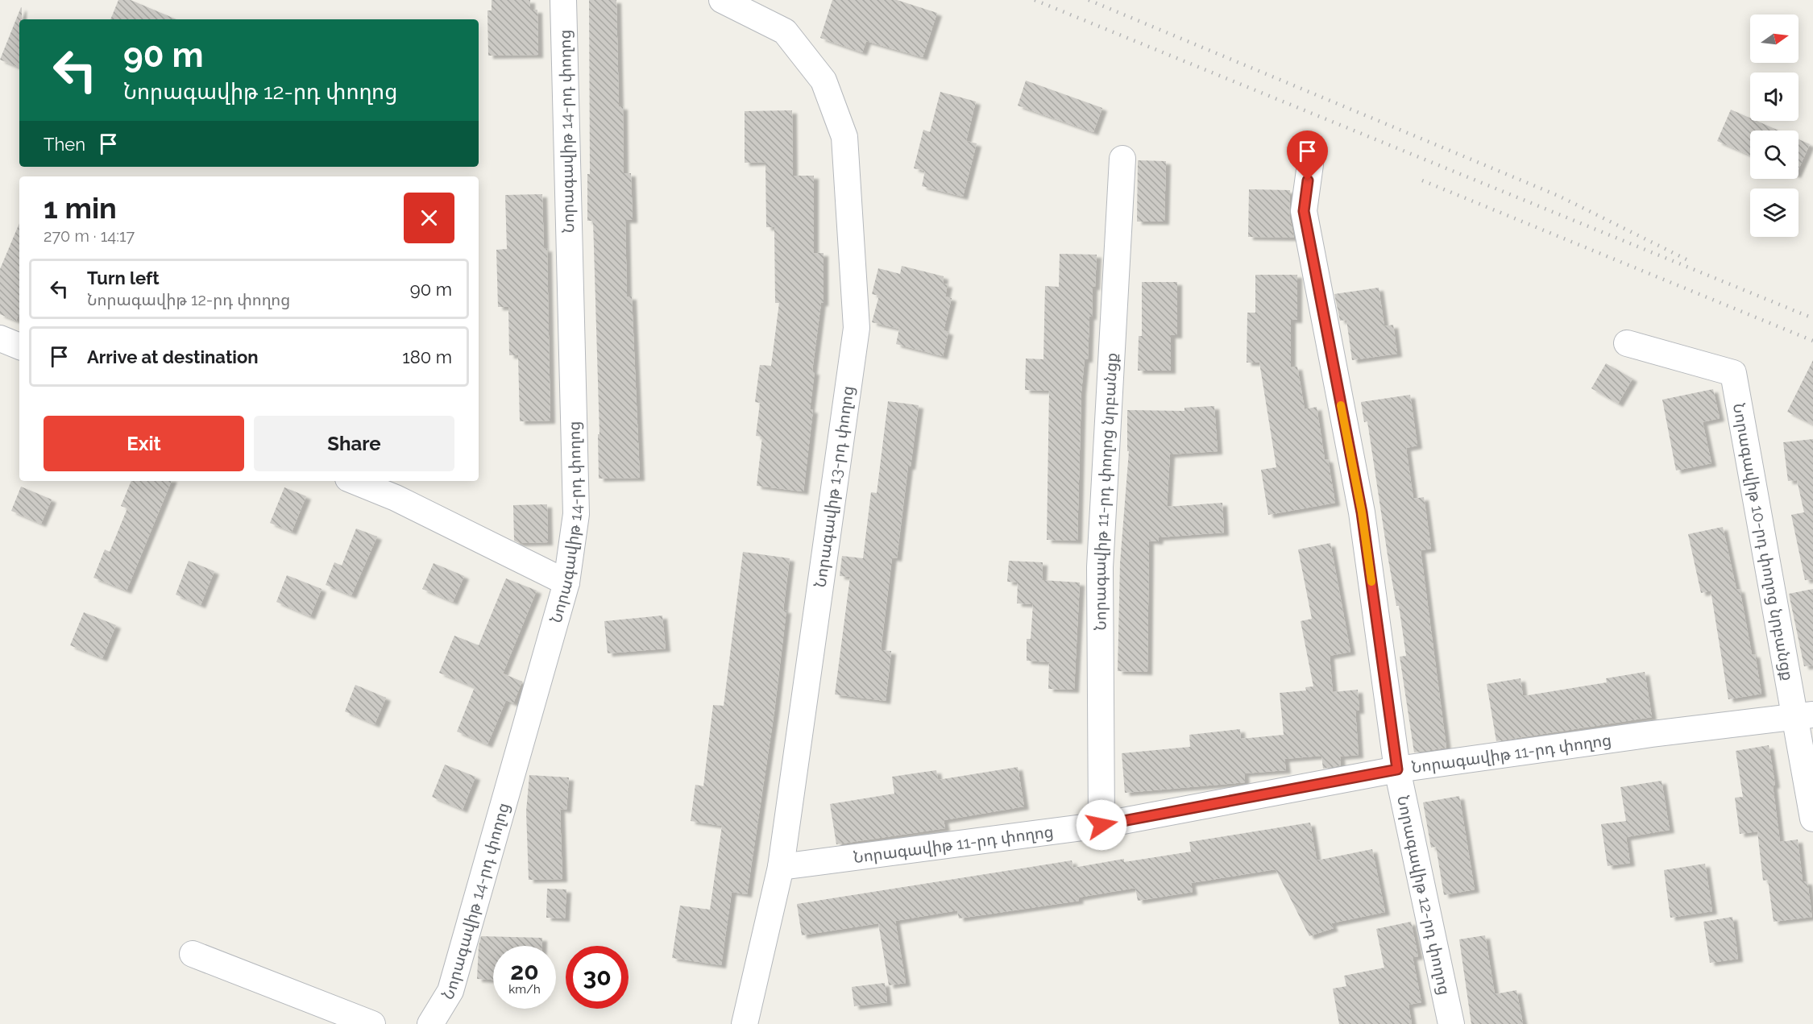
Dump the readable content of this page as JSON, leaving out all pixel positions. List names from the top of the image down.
{
  "streets": {
    "street": [
      "Նորագավիթ 14-րդ փողոց",
      "Նորագավիթ 13-րդ փողոց",
      "Նորագավիթ 11-րդ փողոց նրբանցք",
      "Նորագավիթ 10-րդ փողոց նրբանցք",
      "Նորագավիթ 11-րդ փողոց",
      "Նորագավիթ 12-րդ փողոց"
    ]
  },
  "crossings": [
    ["Նորագավիթ 13-րդ փողոց", "Նորագավիթ 11-րդ փողոց"],
    ["Նորագավիթ 11-րդ փողոց նրբանցք", "Նորագավիթ 11-րդ փողոց"],
    ["Նորագավիթ 10-րդ փողոց նրբանցք", "Նորագավիթ 11-րդ փողոց"],
    ["Նորագավիթ 11-րդ փողոց", "Նորագավիթ 12-րդ փողոց"]
  ],
  "north": "right",
  "page": {
    "turn": ["90 m", "Նորագավիթ 12-րդ փողոց"],
    "then": "Then",
    "heading": ["1 min", "270 m · 14:17"],
    "list": [
      {
        "name": "Turn left",
        "note": "Նորագավիթ 12-րդ փողոց",
        "value": "90 m"
      },
      {
        "name": "Arrive at destination",
        "value": "180 m"
      }
    ],
    "buttons": ["Exit", "Share"],
    "speed": "20 km/h",
    "limit": "30"
  }
}
